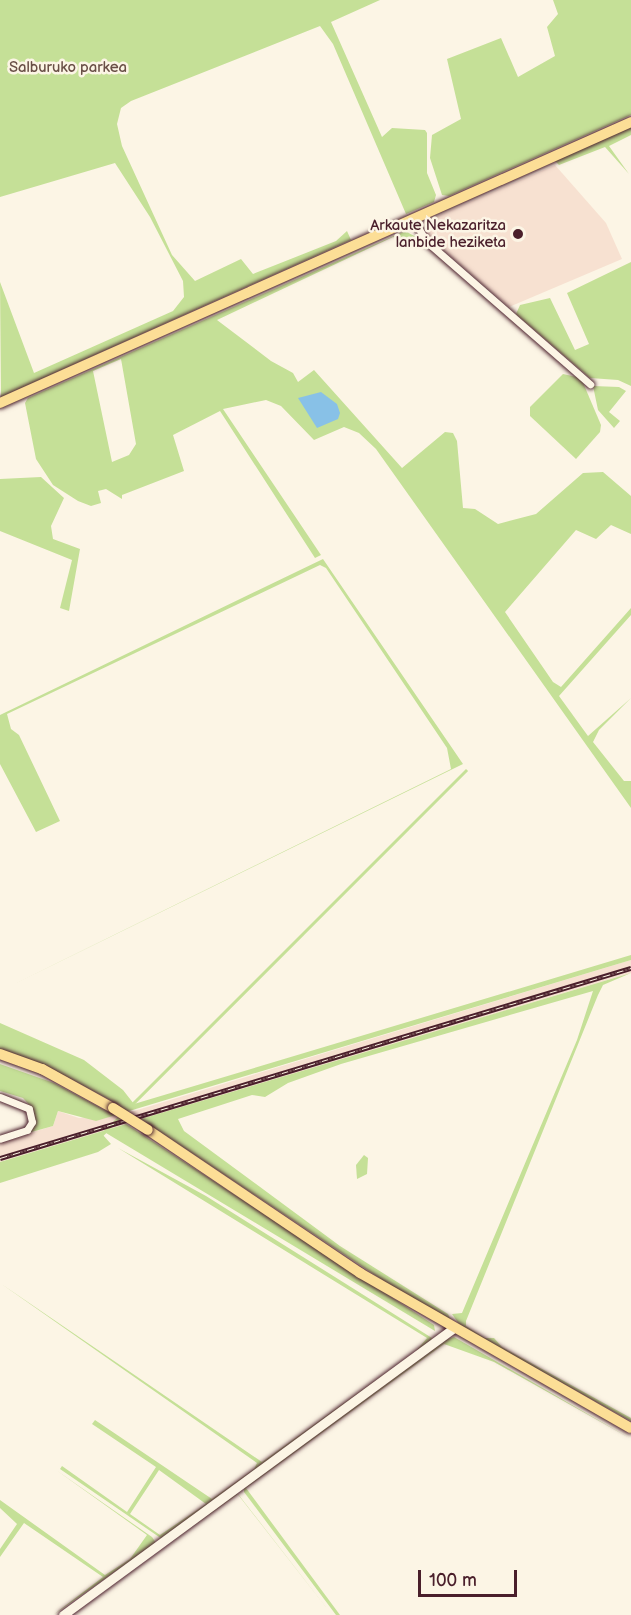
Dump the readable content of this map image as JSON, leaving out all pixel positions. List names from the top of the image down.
{
  "parks": ["Salburuko parkea"],
  "places": ["Arkaute Nekazaritza lanbide heziketa"],
  "scale_bar": "100 m"
}
